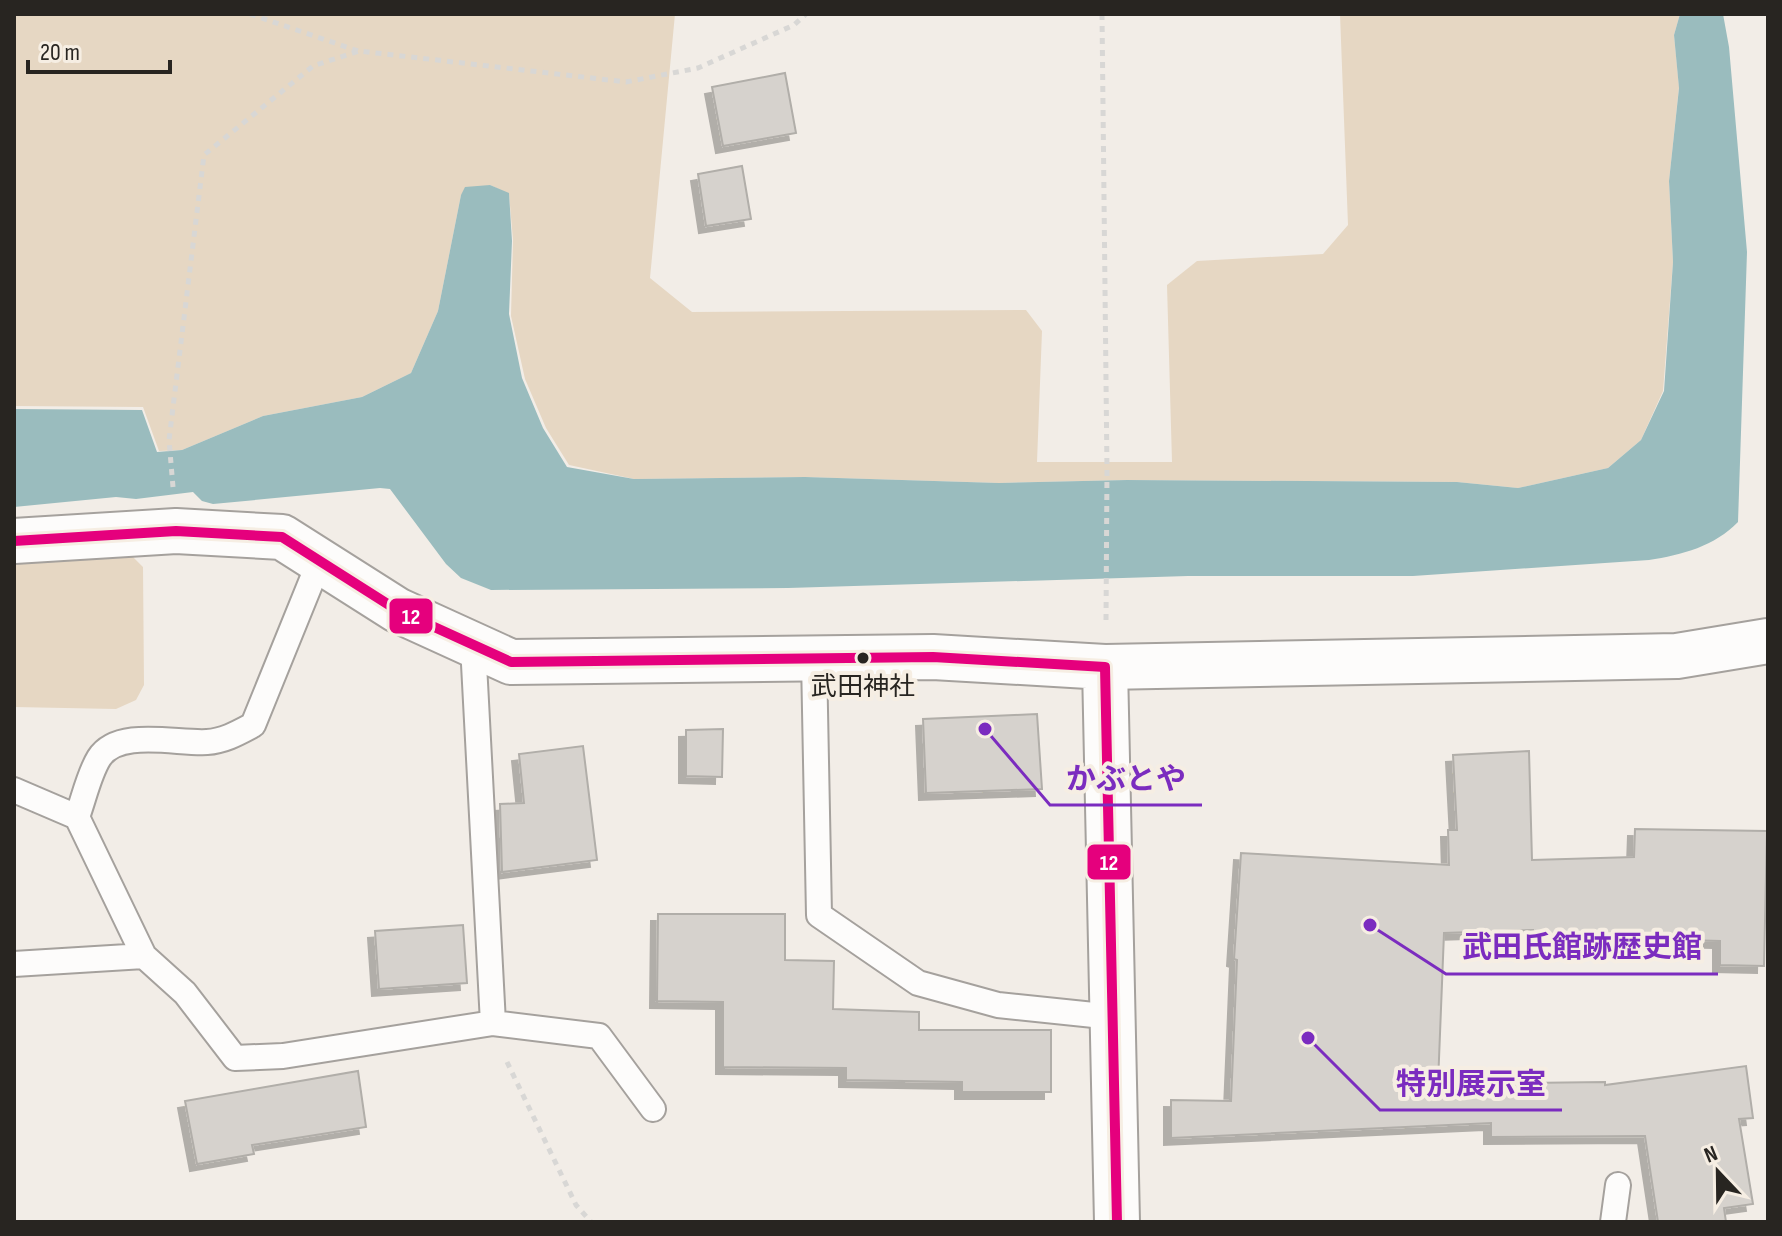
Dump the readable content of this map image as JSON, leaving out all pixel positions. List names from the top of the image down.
{
  "places": [
    "武田神社",
    "かぶとや",
    "武田氏館跡歴史館",
    "特別展示室"
  ],
  "lines": ["transit line 12"],
  "scale_bar": "20 m",
  "north": "top"
}
